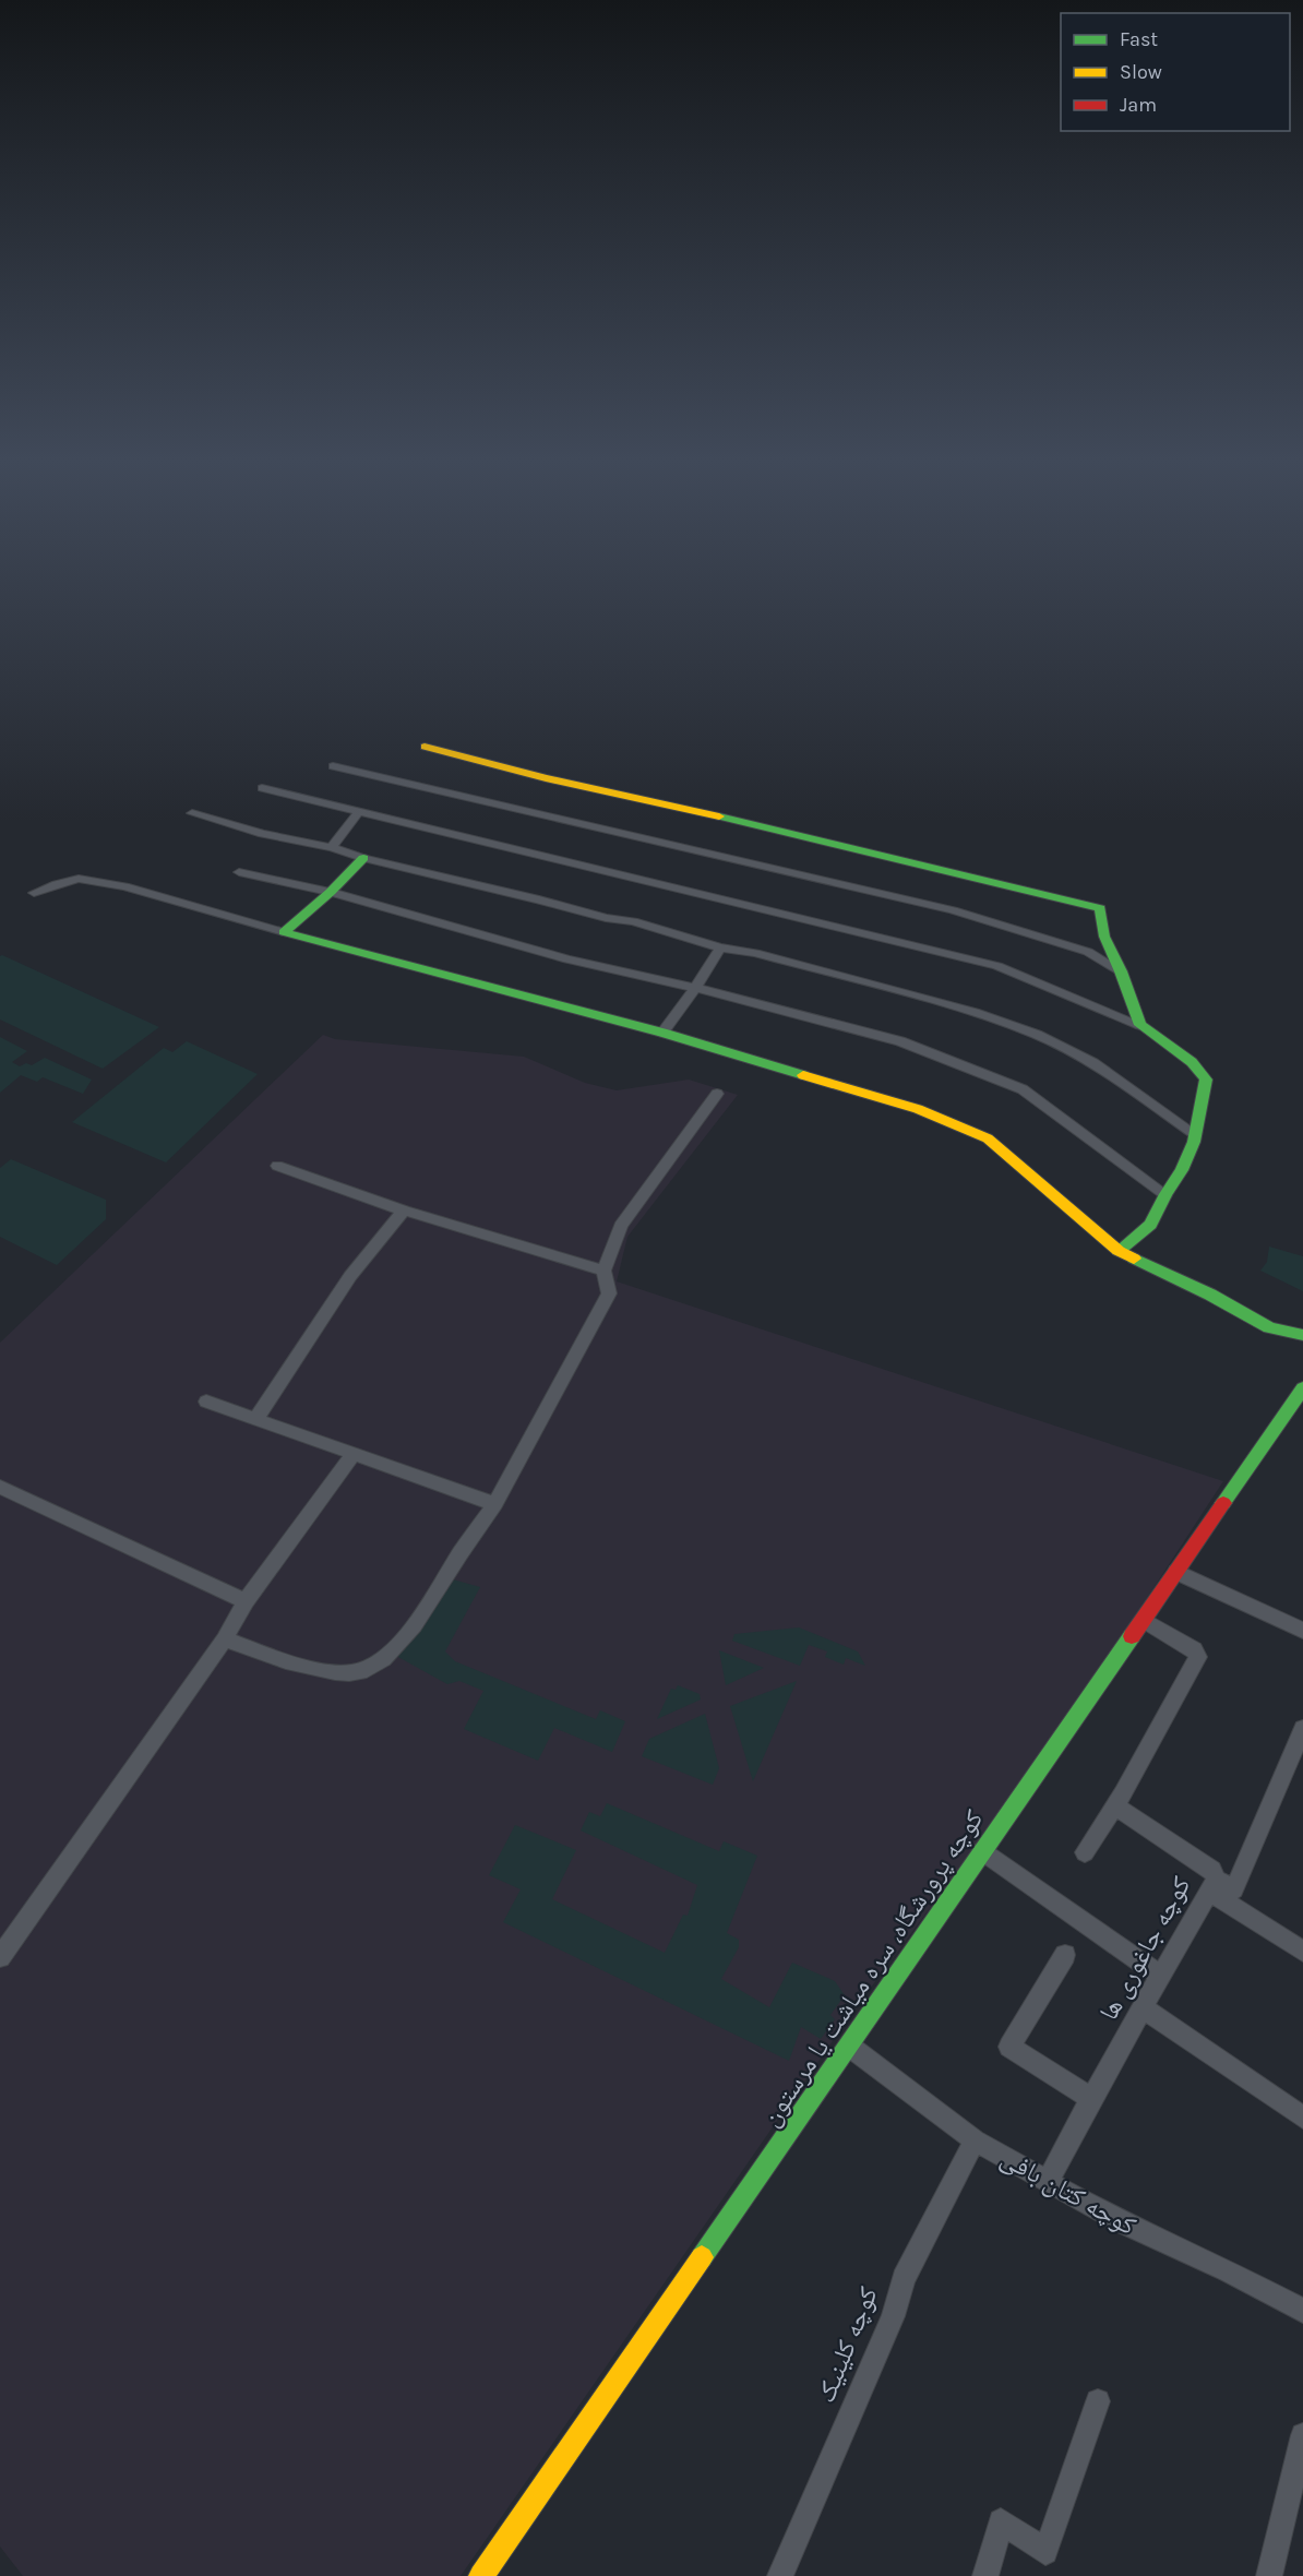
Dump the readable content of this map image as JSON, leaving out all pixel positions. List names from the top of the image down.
{
  "streets": {
    "street": [
      "کوچه جاغوری ها",
      "کوچه پرورشگاه، سره میاشت یا مرستون",
      "کوچه کتان بافی",
      "کوچه کلینیک"
    ]
  },
  "crossings": [
    ["کوچه جاغوری ها", "کوچه کتان بافی"],
    ["کوچه پرورشگاه، سره میاشت یا مرستون", "کوچه کتان بافی"],
    ["کوچه کتان بافی", "کوچه کلینیک"]
  ],
  "legend": ["Fast", "Slow", "Jam"]
}
